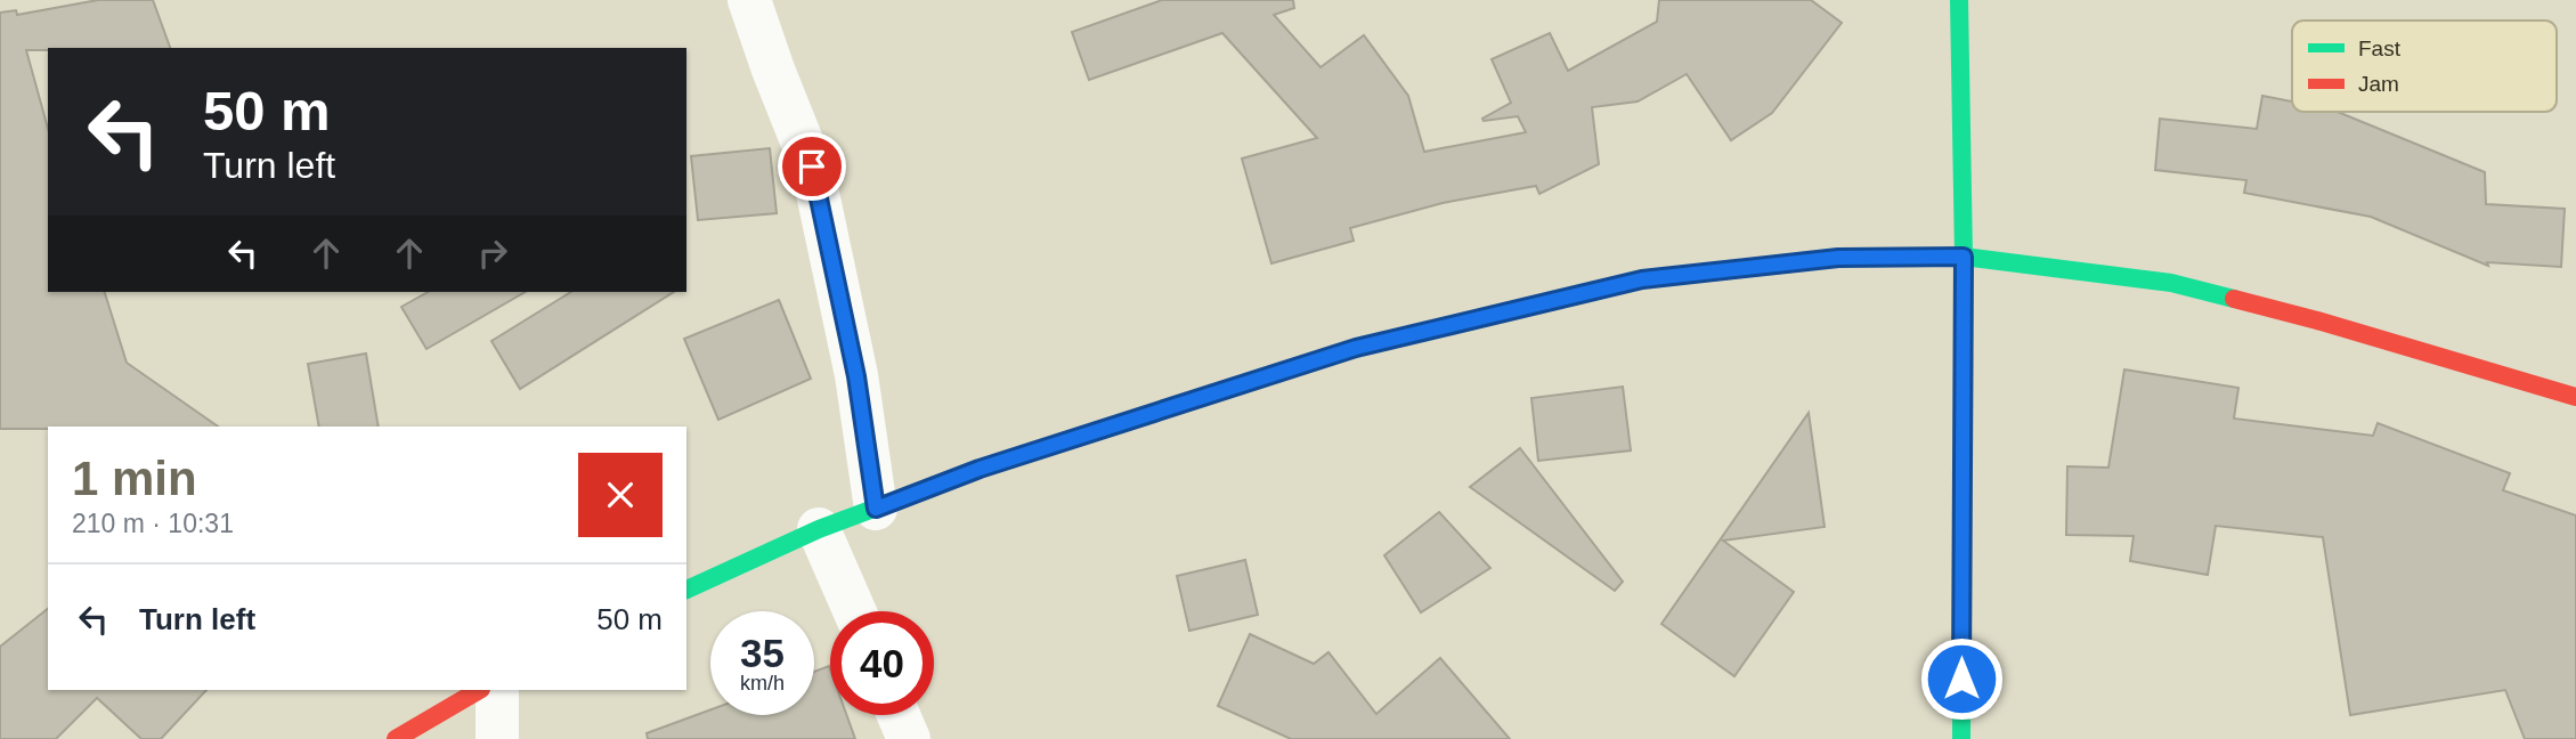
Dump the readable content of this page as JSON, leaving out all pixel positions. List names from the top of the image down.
{
  "legend": ["Fast", "Jam"],
  "page": {
    "turn": ["50 m", "Turn left"],
    "heading": ["1 min", "210 m · 10:31"],
    "list": [
      {
        "name": "Turn left",
        "value": "50 m"
      }
    ],
    "speed": "35 km/h",
    "limit": "40"
  }
}
